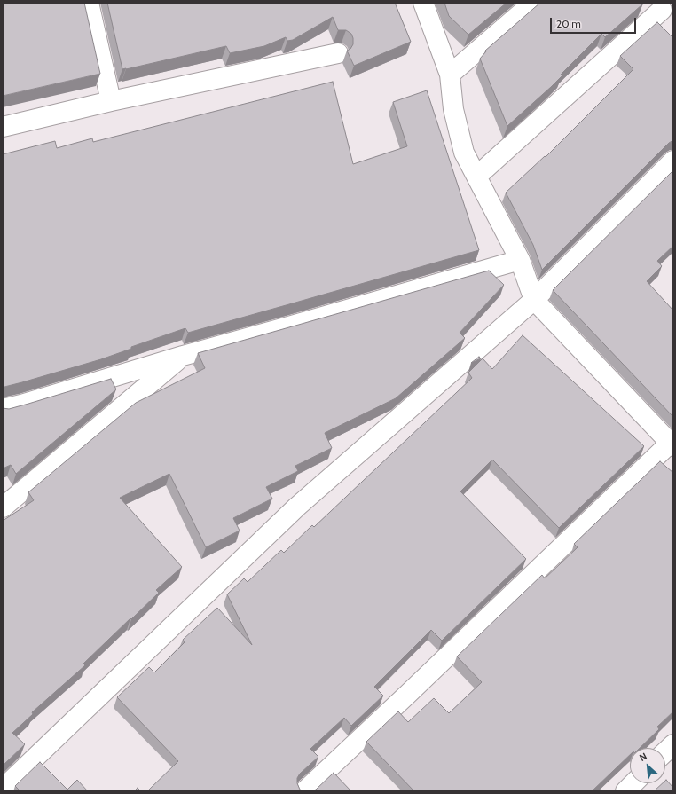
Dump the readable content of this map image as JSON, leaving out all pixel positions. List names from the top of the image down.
{
  "scale_bar": "20 m",
  "north": "top left"
}
